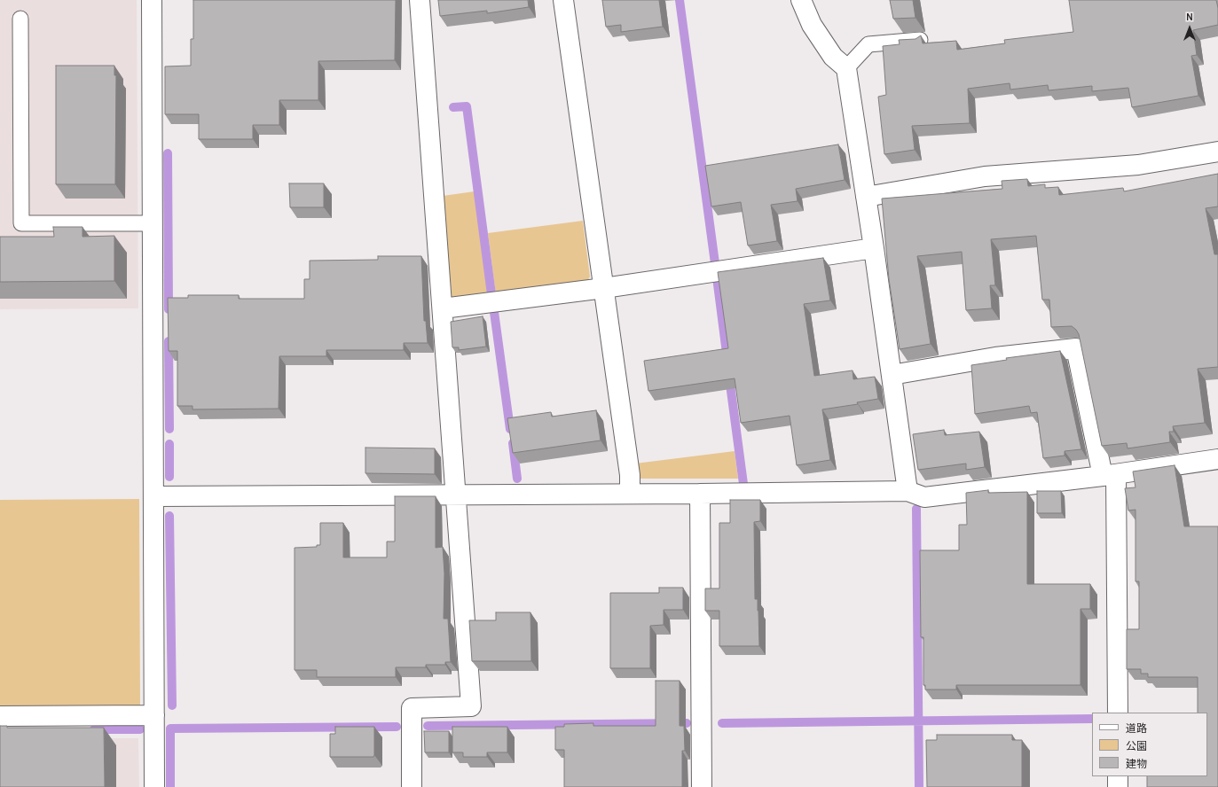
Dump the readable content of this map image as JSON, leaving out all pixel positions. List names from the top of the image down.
{
  "legend": ["道路", "公園", "建物"],
  "north": "top"
}
